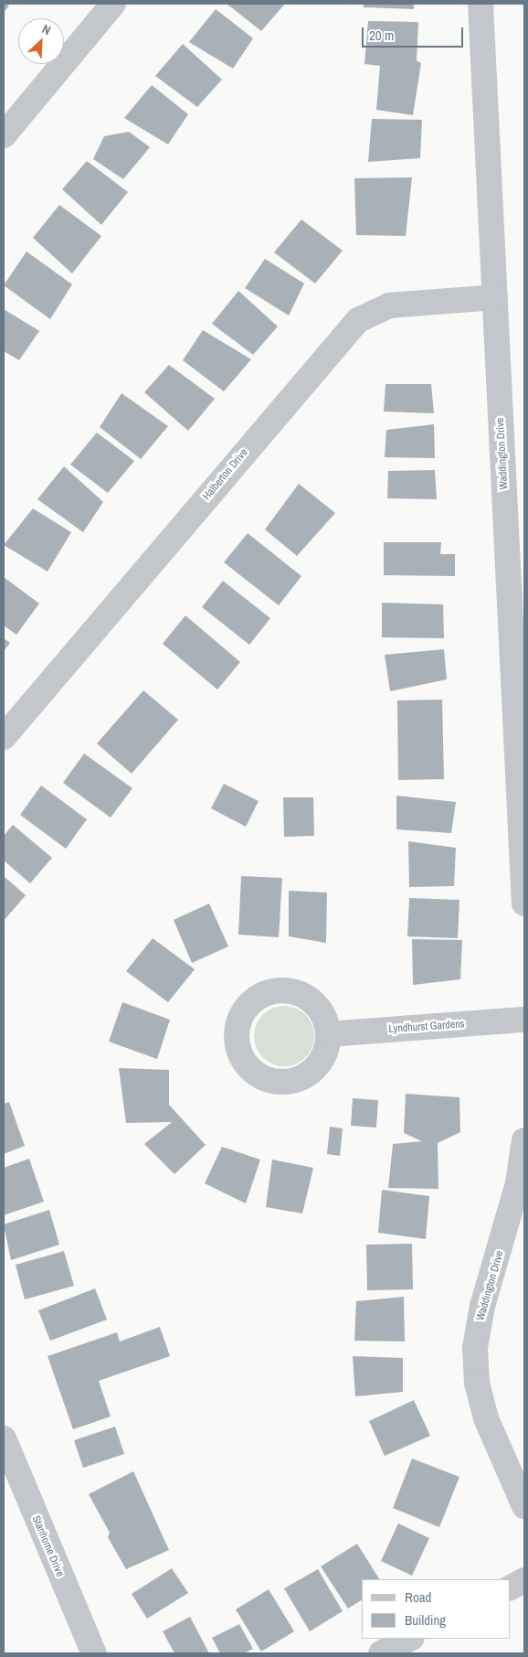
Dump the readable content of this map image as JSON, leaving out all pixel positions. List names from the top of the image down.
{
  "streets": {
    "street": [
      "Waddington Drive",
      "Halberton Drive",
      "Lyndhurst Gardens",
      "Stanhome Drive"
    ]
  },
  "crossings": [
    ["Waddington Drive", "Halberton Drive"]
  ],
  "legend": ["Road", "Building"],
  "scale_bar": "20 m",
  "north": "top right"
}
